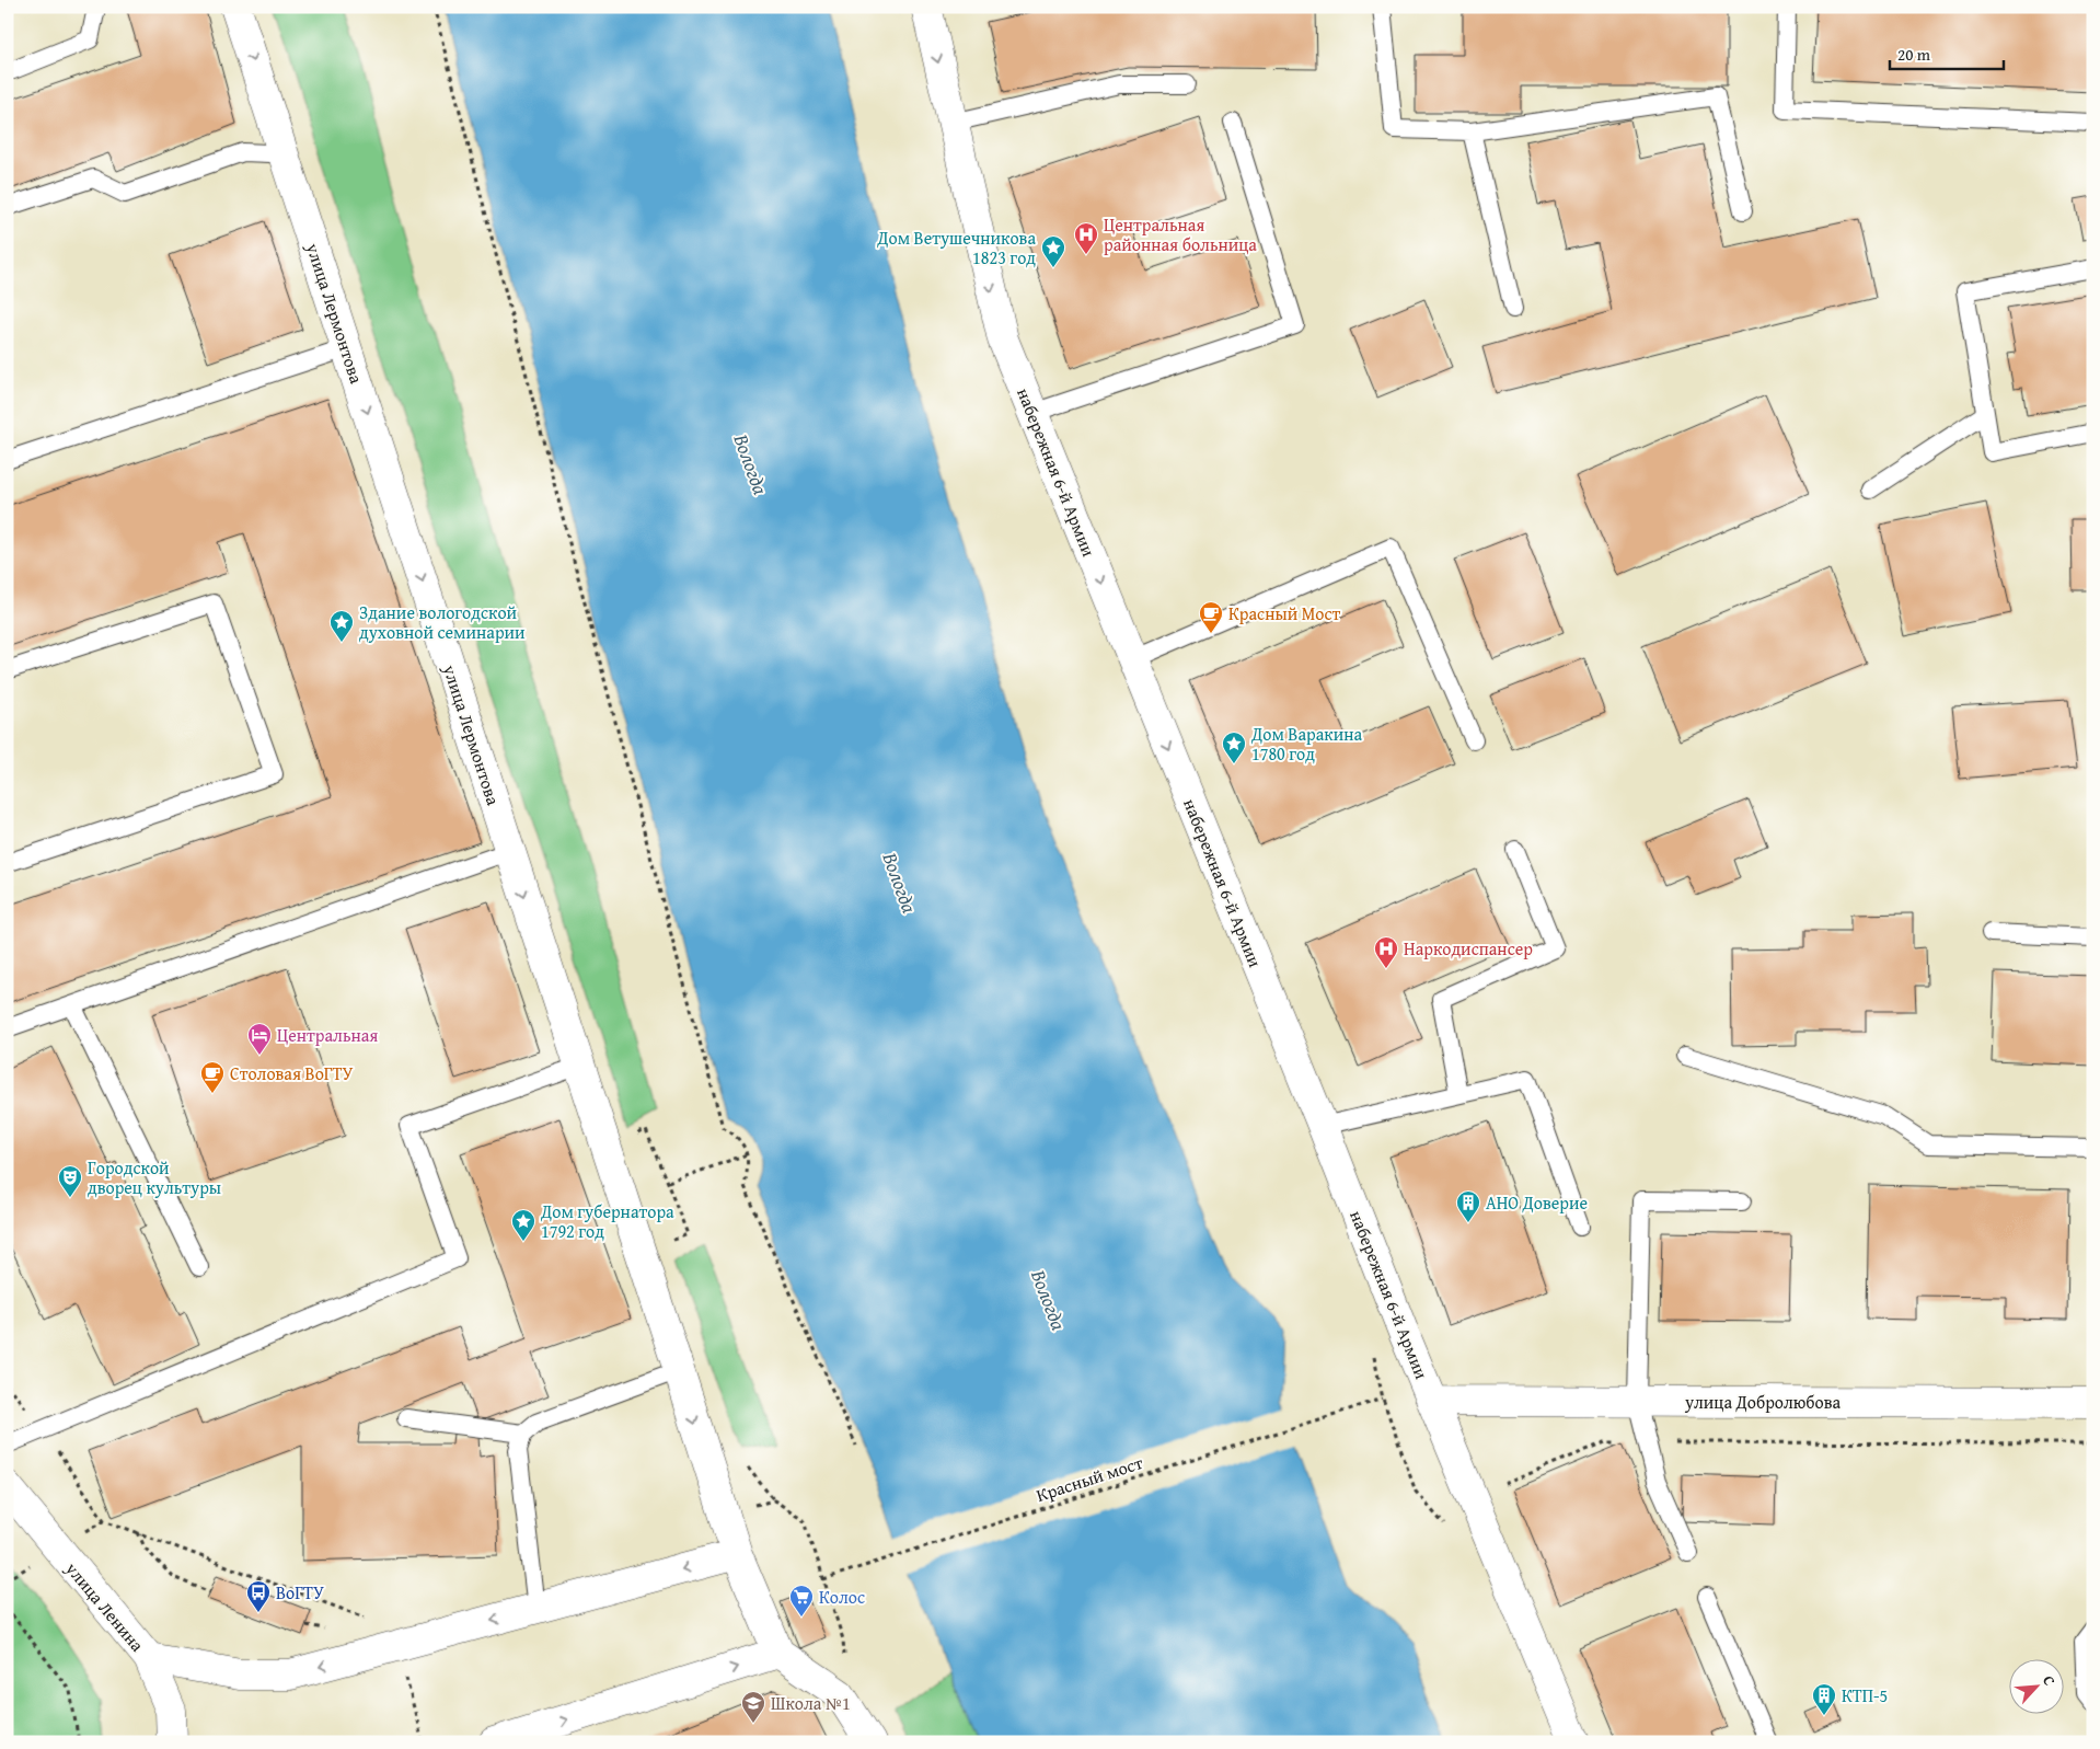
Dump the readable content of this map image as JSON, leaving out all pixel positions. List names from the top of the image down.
{
  "streets": {
    "street": [
      "улица Лермонтова",
      "набережная 6-й Армии",
      "улица Добролюбова",
      "улица Ленина"
    ],
    "path": ["Красный мост"]
  },
  "crossings": [
    ["набережная 6-й Армии", "улица Добролюбова"]
  ],
  "one_way": ["улица Лермонтова", "набережная 6-й Армии"],
  "water": ["Вологда"],
  "places": {
    "hospital": ["Центральная районная больница", "Наркодиспансер"],
    "place": [
      "Дом Ветушечникова 1823 год",
      "Здание вологодской духовной семинарии",
      "Дом Варакина 1780 год",
      "Дом губернатора 1792 год"
    ],
    "cafe": ["Красный Мост", "Столовая ВоГТУ"],
    "hotel": ["Центральная"],
    "theatre": ["Городской дворец культуры"],
    "building": ["АНО Доверие", "КТП-5"],
    "bus stop": ["ВоГТУ"],
    "supermarket": ["Колос"],
    "school or university": ["Школа №1"]
  },
  "scale_bar": "20 m",
  "north": "top right"
}
